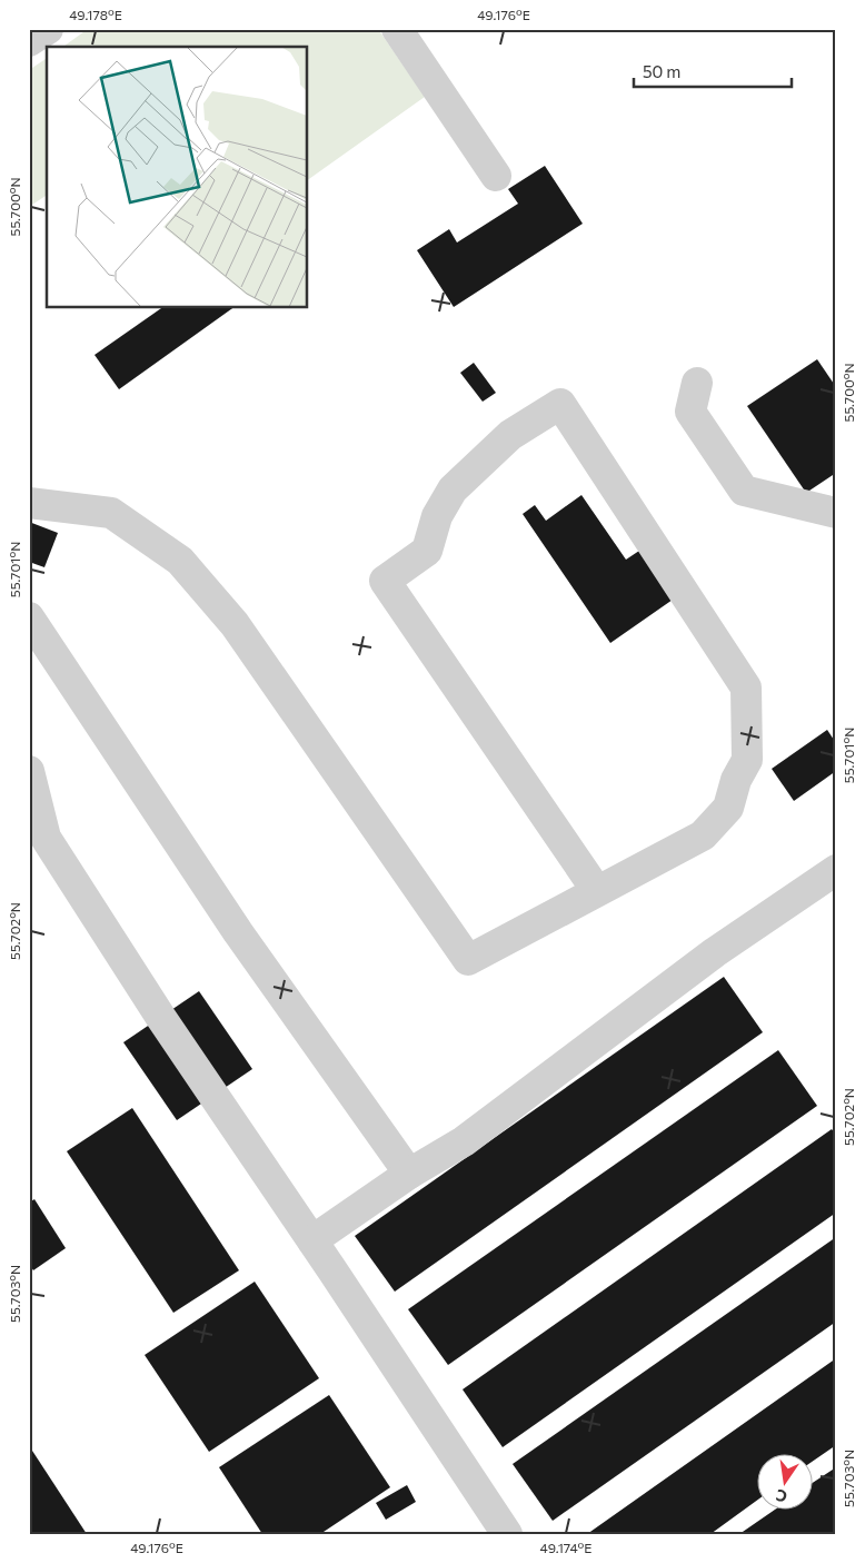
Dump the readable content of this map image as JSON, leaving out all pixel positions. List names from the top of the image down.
{
  "scale_bar": "50 m",
  "north": "bottom",
  "coordinates": [
    "49.178°E",
    "49.176°E",
    "55.700°N",
    "55.701°N",
    "55.702°N",
    "55.703°N",
    "49.174°E"
  ]
}
